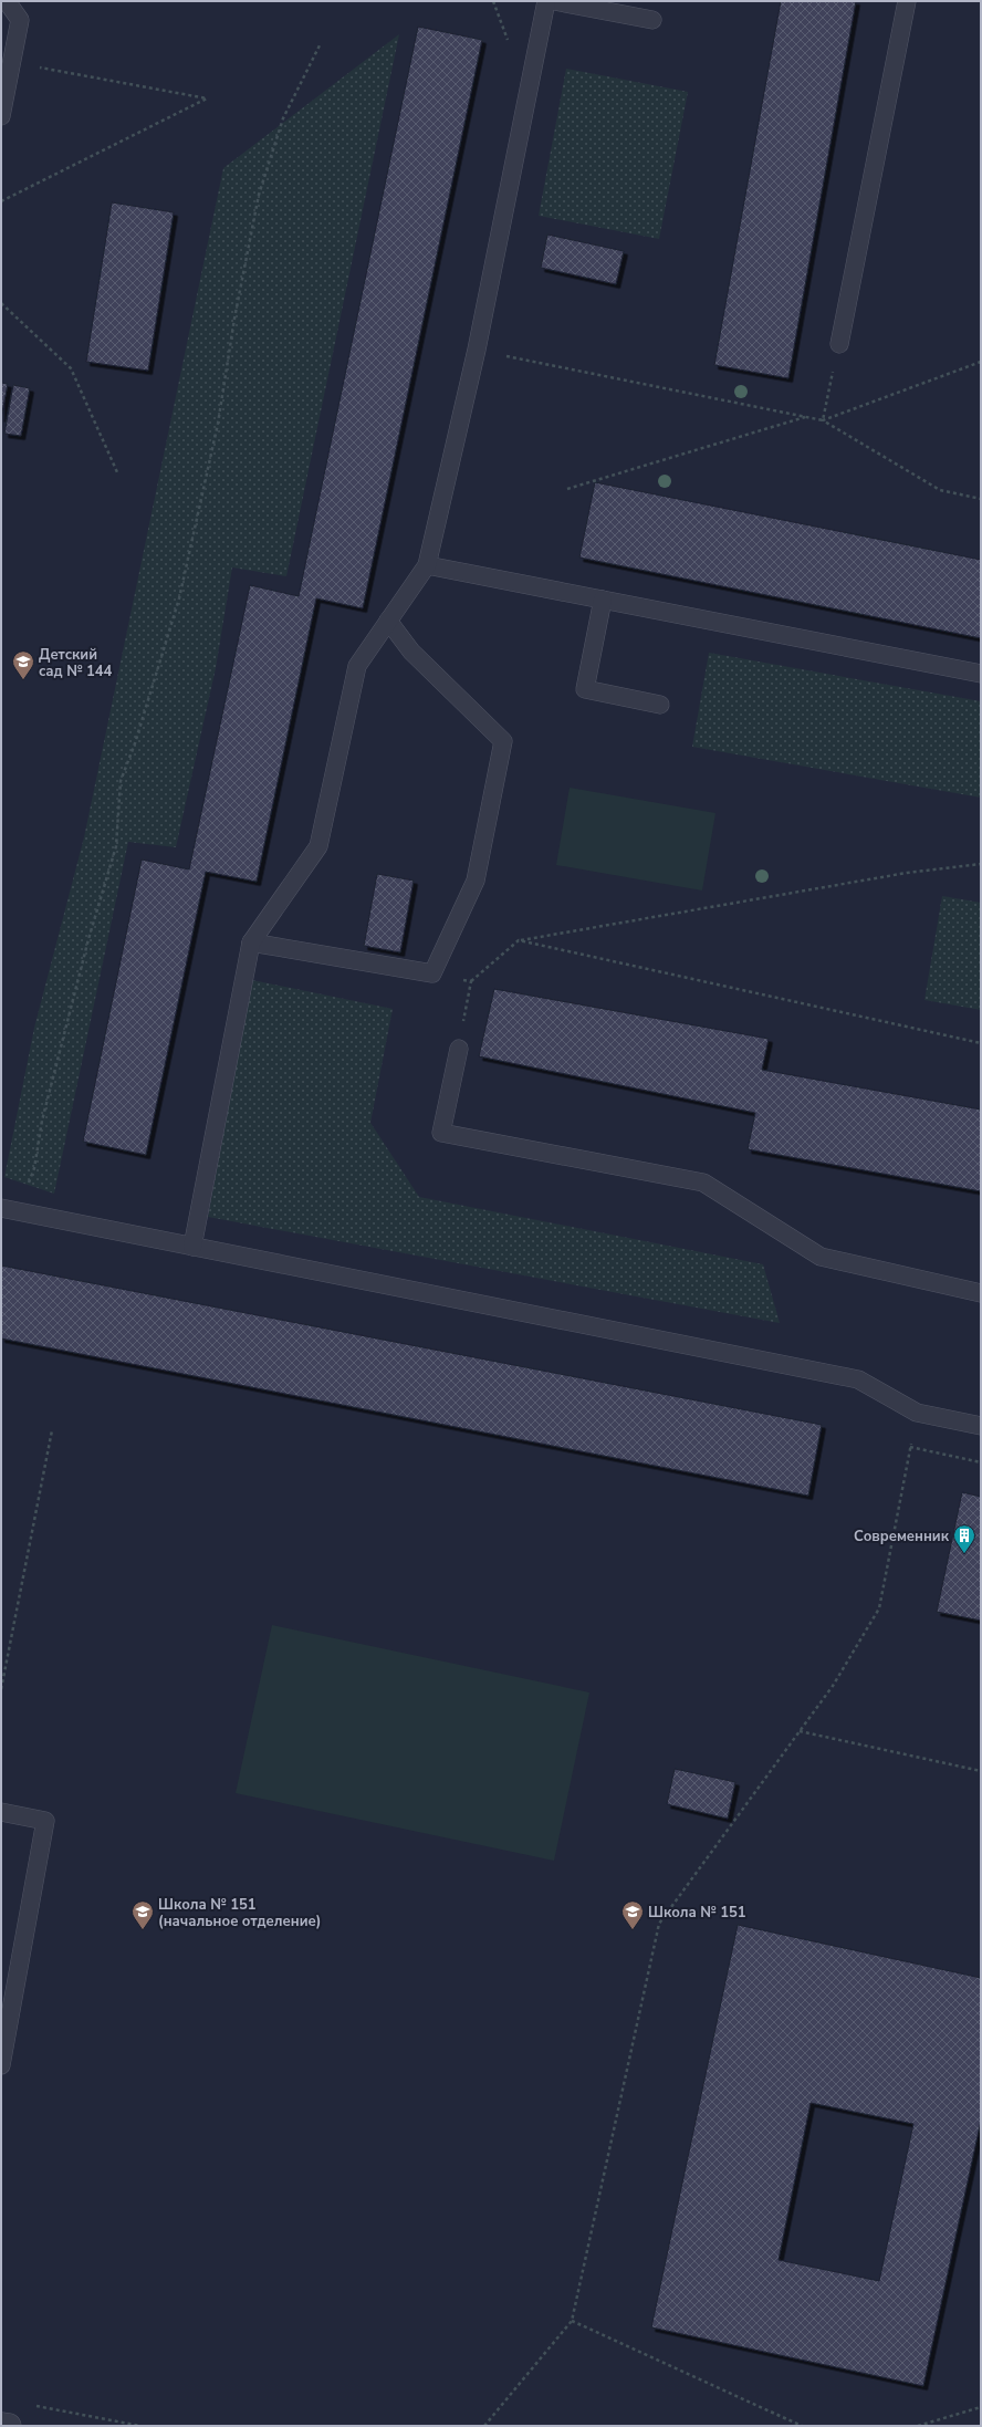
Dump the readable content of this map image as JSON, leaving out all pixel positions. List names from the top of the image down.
{
  "places": {
    "school or university": ["Детский сад № 144", "Школа № 151 (начальное отделение)", "Школа № 151"],
    "building": ["Современник"]
  }
}
